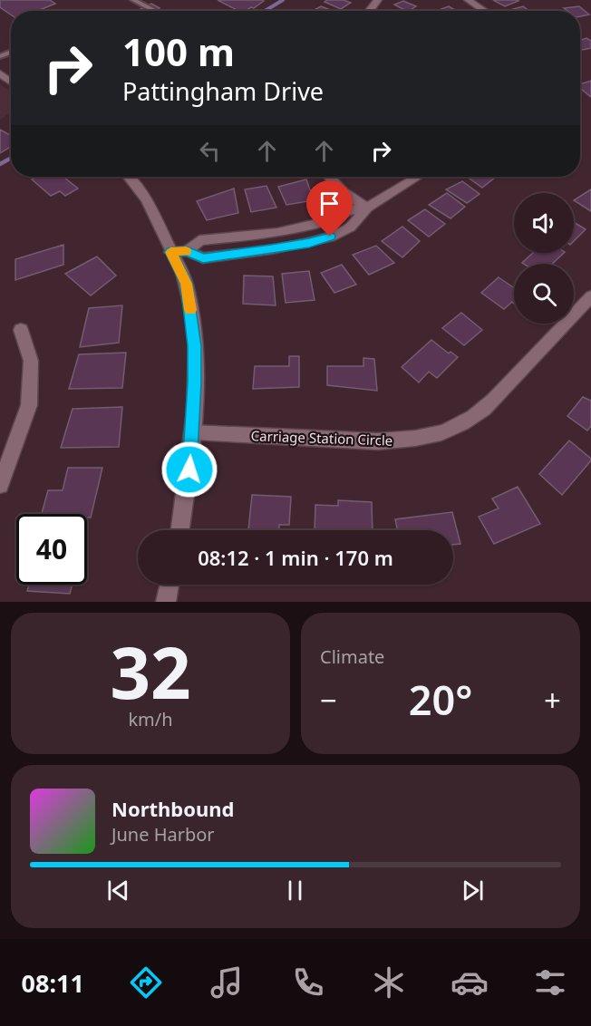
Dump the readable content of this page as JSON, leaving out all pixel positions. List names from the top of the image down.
{
  "streets": {
    "street": ["Carriage Station Circle"]
  },
  "page": {
    "turn": ["100 m", "Pattingham Drive"],
    "limit": "40",
    "trip": "08:12 · 1 min · 170 m",
    "tile": [
      ["32", "km/h"],
      "Climate"
    ],
    "heat": ["−", "20°", "+"],
    "song": ["Northbound", "June Harbor"],
    "tabs": "08:11"
  }
}
